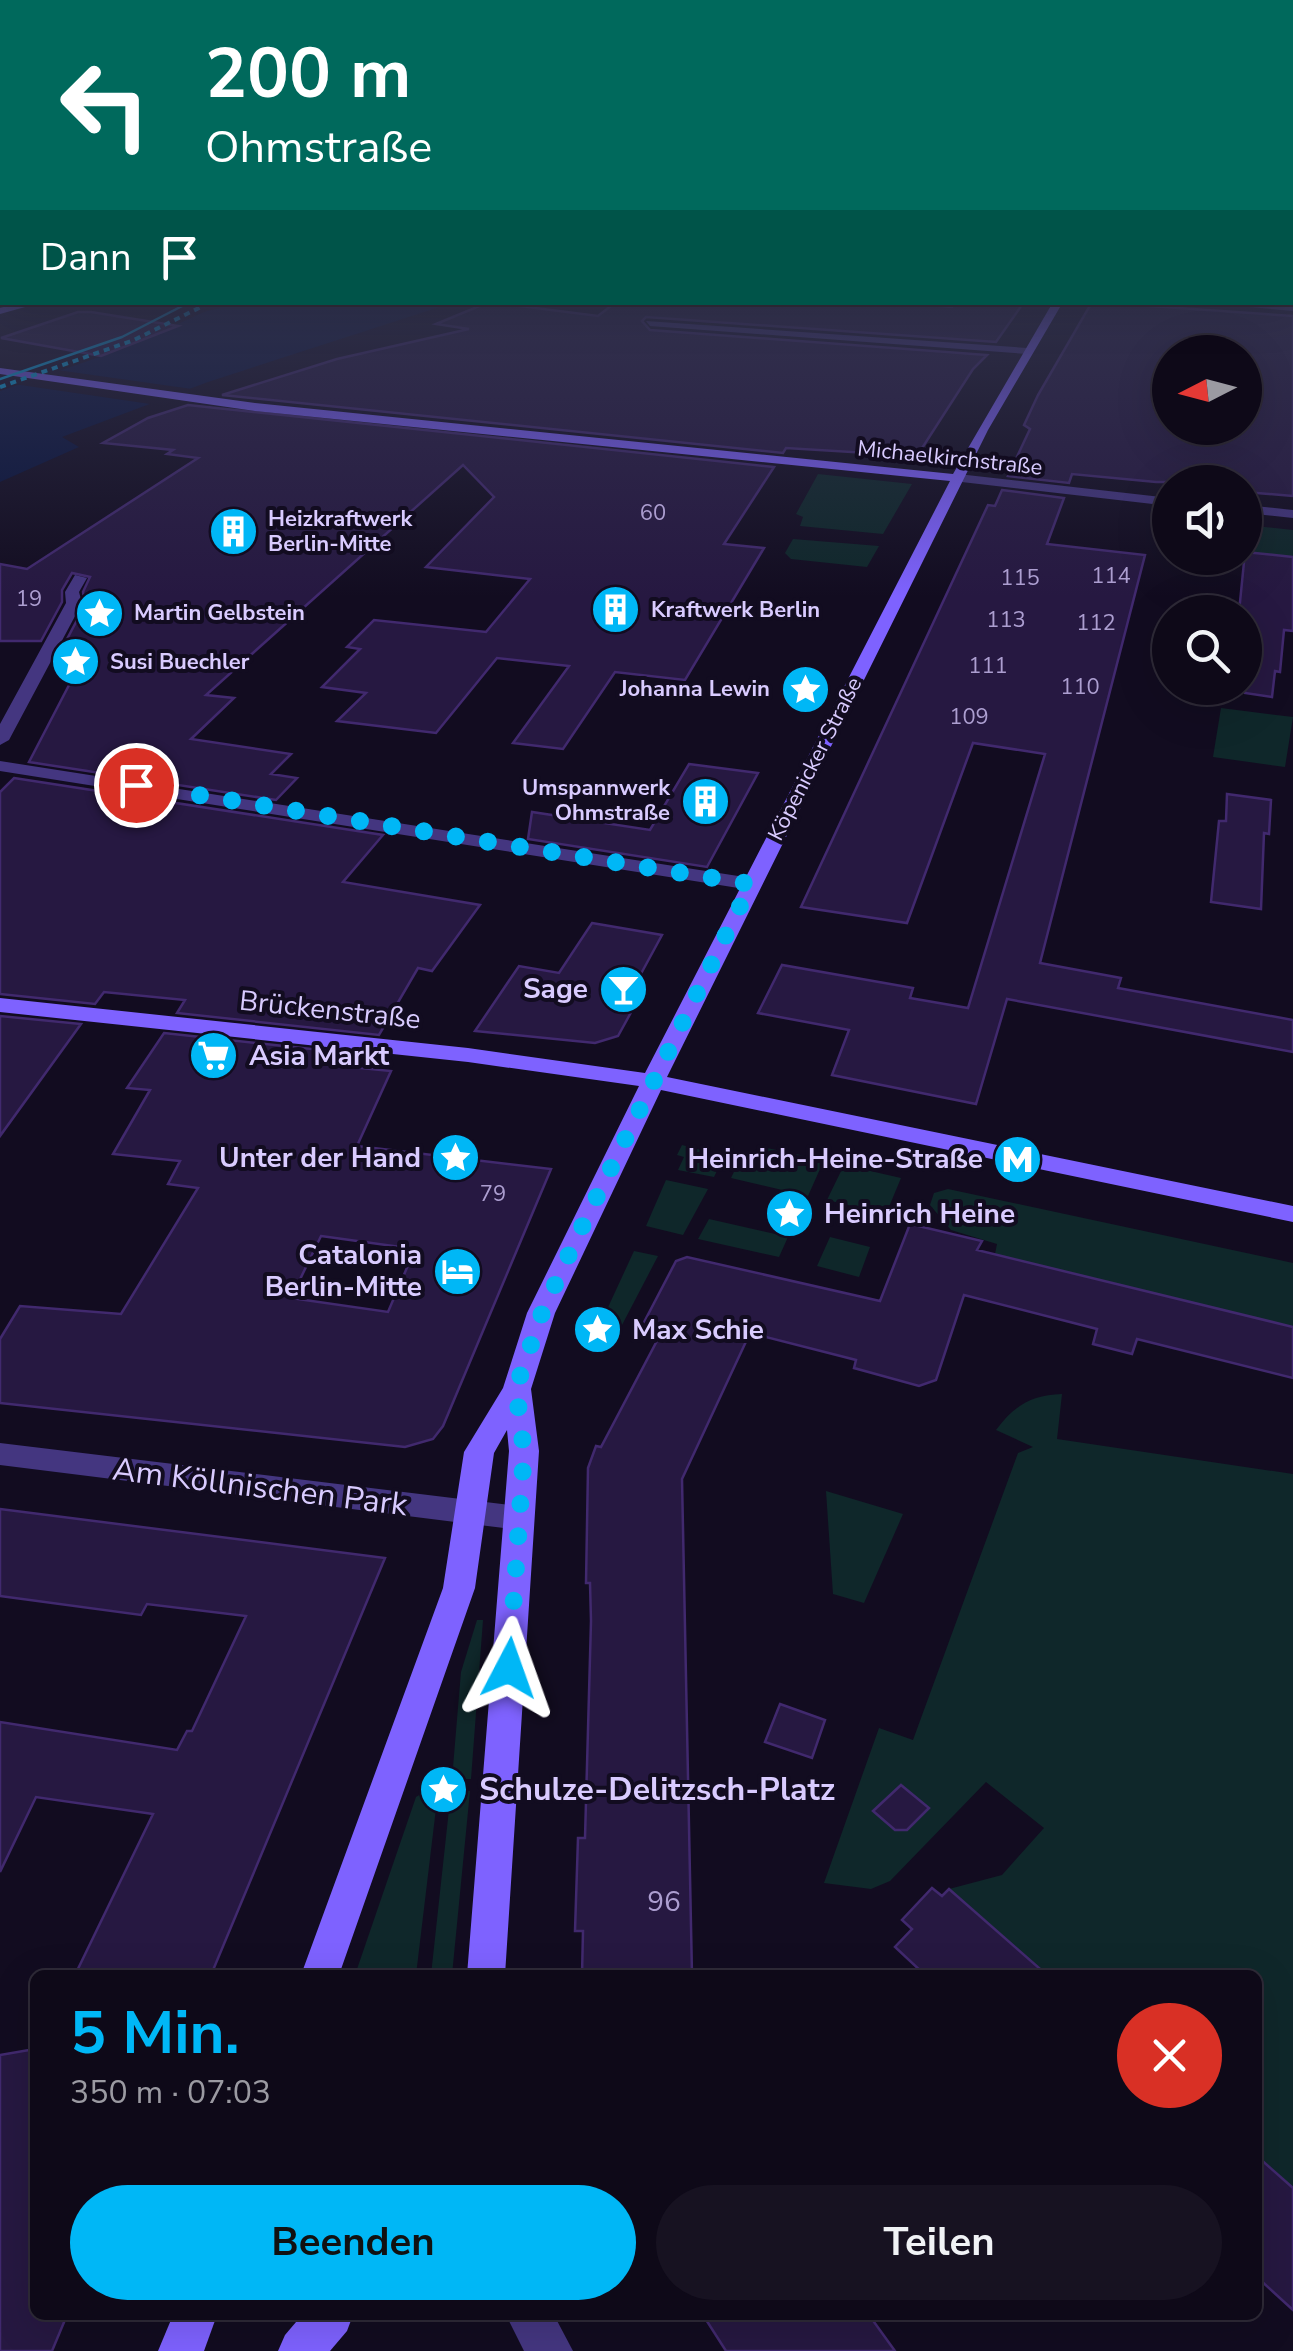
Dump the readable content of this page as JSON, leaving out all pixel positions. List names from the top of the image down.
{
  "streets": {
    "main road": ["Michaelkirchstraße", "Köpenicker Straße", "Brückenstraße"],
    "street": ["Am Köllnischen Park"]
  },
  "crossings": [
    ["Michaelkirchstraße", "Köpenicker Straße"],
    ["Köpenicker Straße", "Brückenstraße"],
    ["Köpenicker Straße", "Am Köllnischen Park"]
  ],
  "places": {
    "building": ["Heizkraftwerk Berlin-Mitte", "Kraftwerk Berlin", "Umspannwerk Ohmstraße"],
    "place": [
      "Martin Gelbstein",
      "Susi Buechler",
      "Johanna Lewin",
      "Unter der Hand",
      "Heinrich Heine",
      "Max Schie",
      "Schulze-Delitzsch-Platz"
    ],
    "bar": ["Sage"],
    "supermarket": ["Asia Markt"],
    "metro station": ["Heinrich-Heine-Straße"],
    "hotel": ["Catalonia Berlin-Mitte"]
  },
  "house_numbers": [
    "60",
    "114",
    "115",
    "19",
    "113",
    "112",
    "111",
    "110",
    "109",
    "79",
    "96"
  ],
  "north": "left",
  "page": {
    "turn": ["200 m", "Ohmstraße"],
    "then": "Dann",
    "heading": ["5 Min.", "350 m · 07:03"],
    "buttons": ["Beenden", "Teilen"]
  }
}
